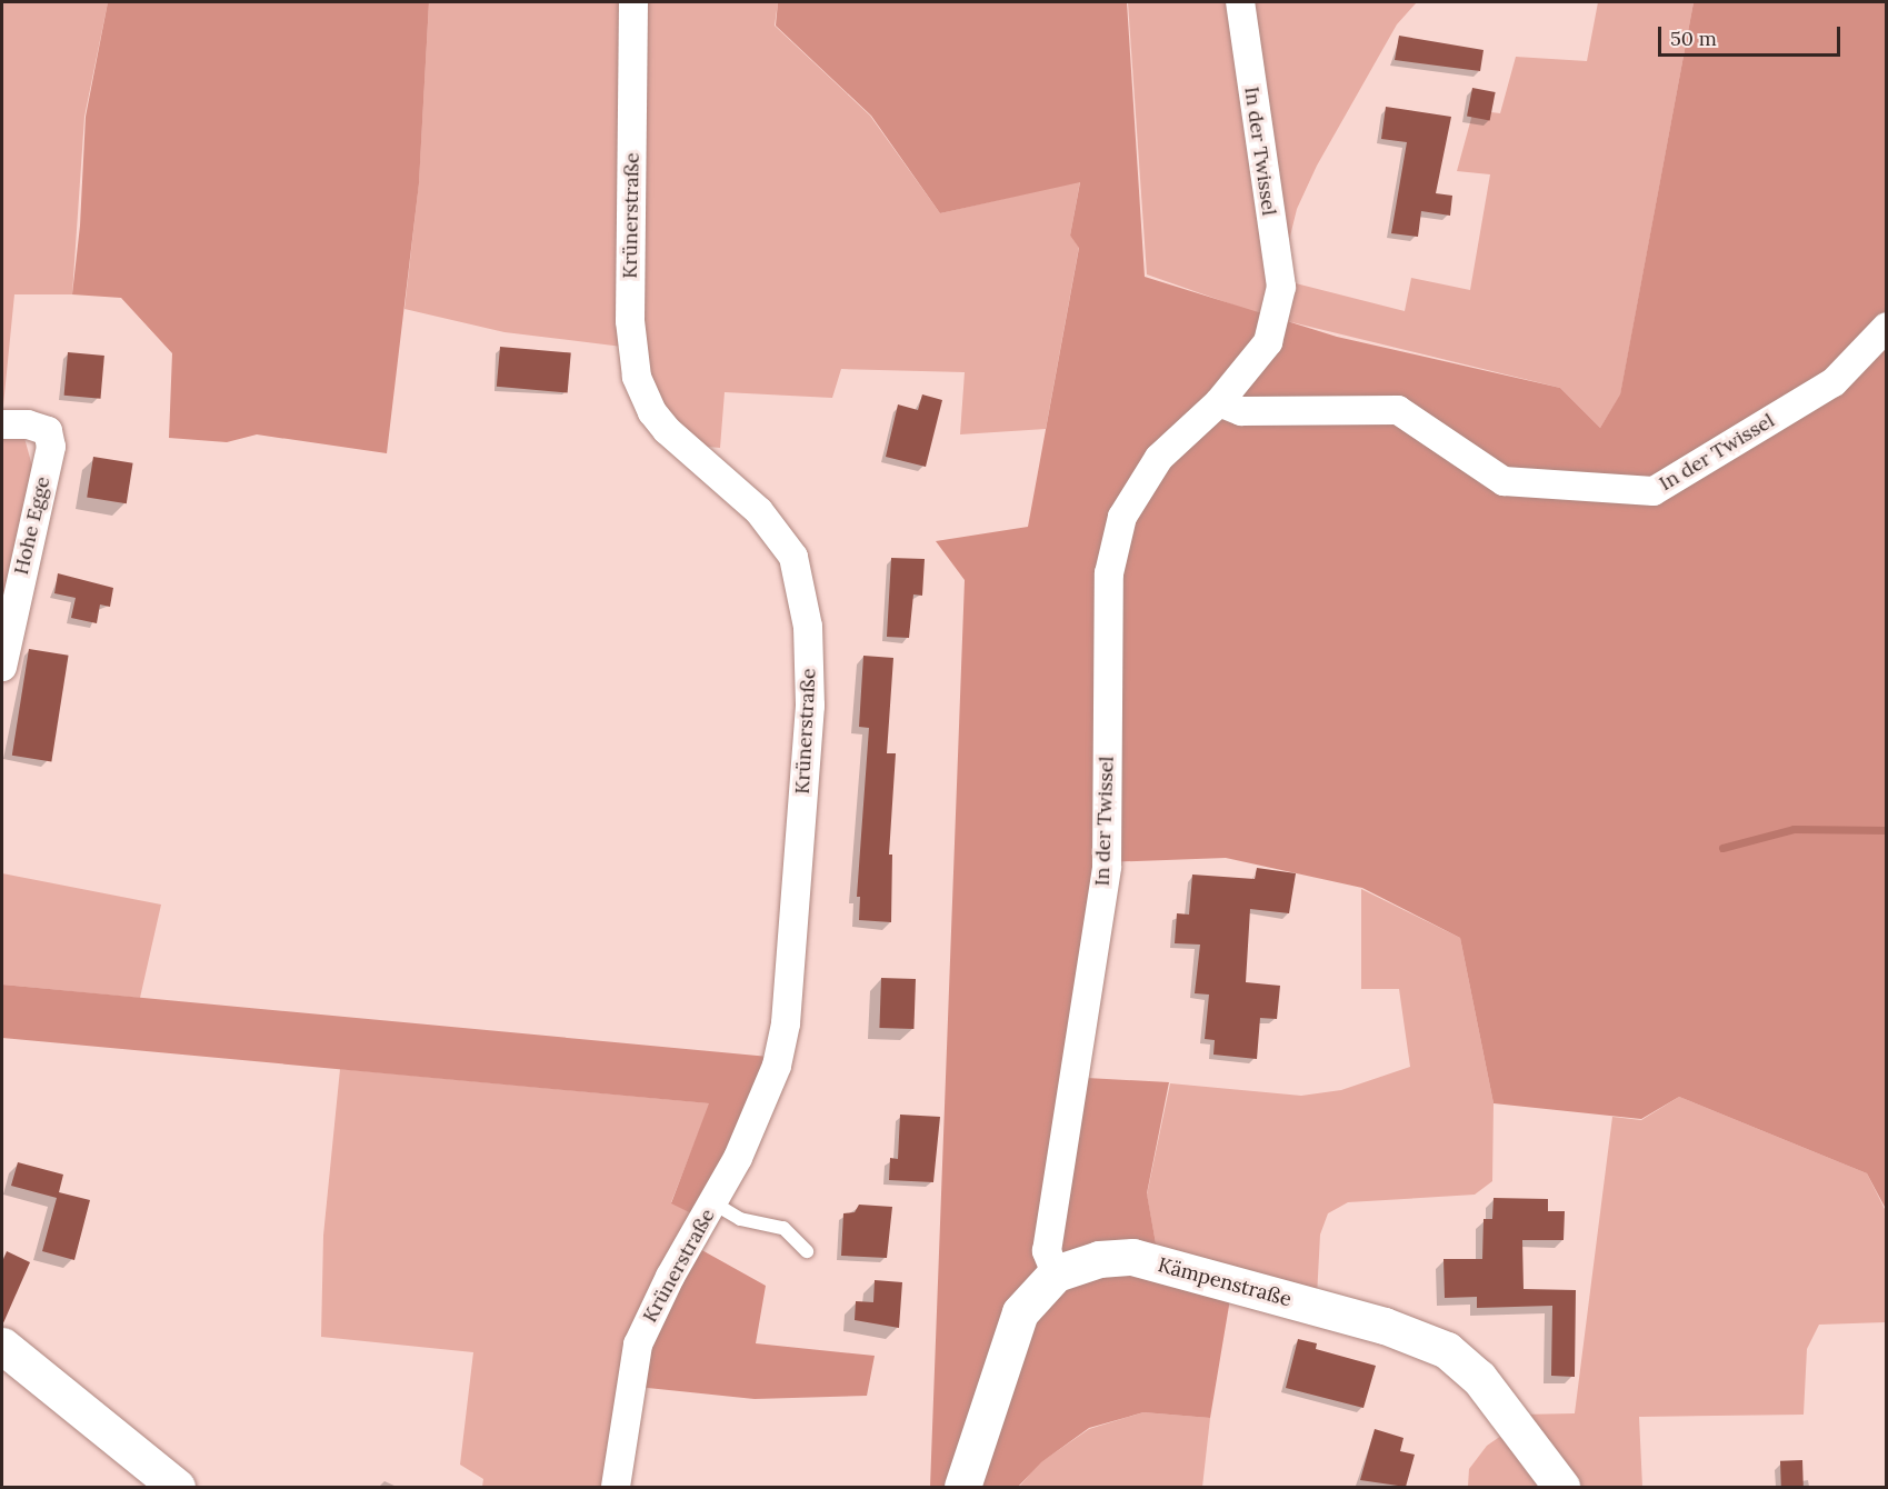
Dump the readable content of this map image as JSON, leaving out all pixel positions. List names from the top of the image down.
{
  "streets": {
    "street": [
      "In der Twissel",
      "Krünerstraße",
      "Hohe Egge",
      "Kämpenstraße"
    ]
  },
  "crossings": [
    ["In der Twissel", "Kämpenstraße"]
  ],
  "scale_bar": "50 m"
}
